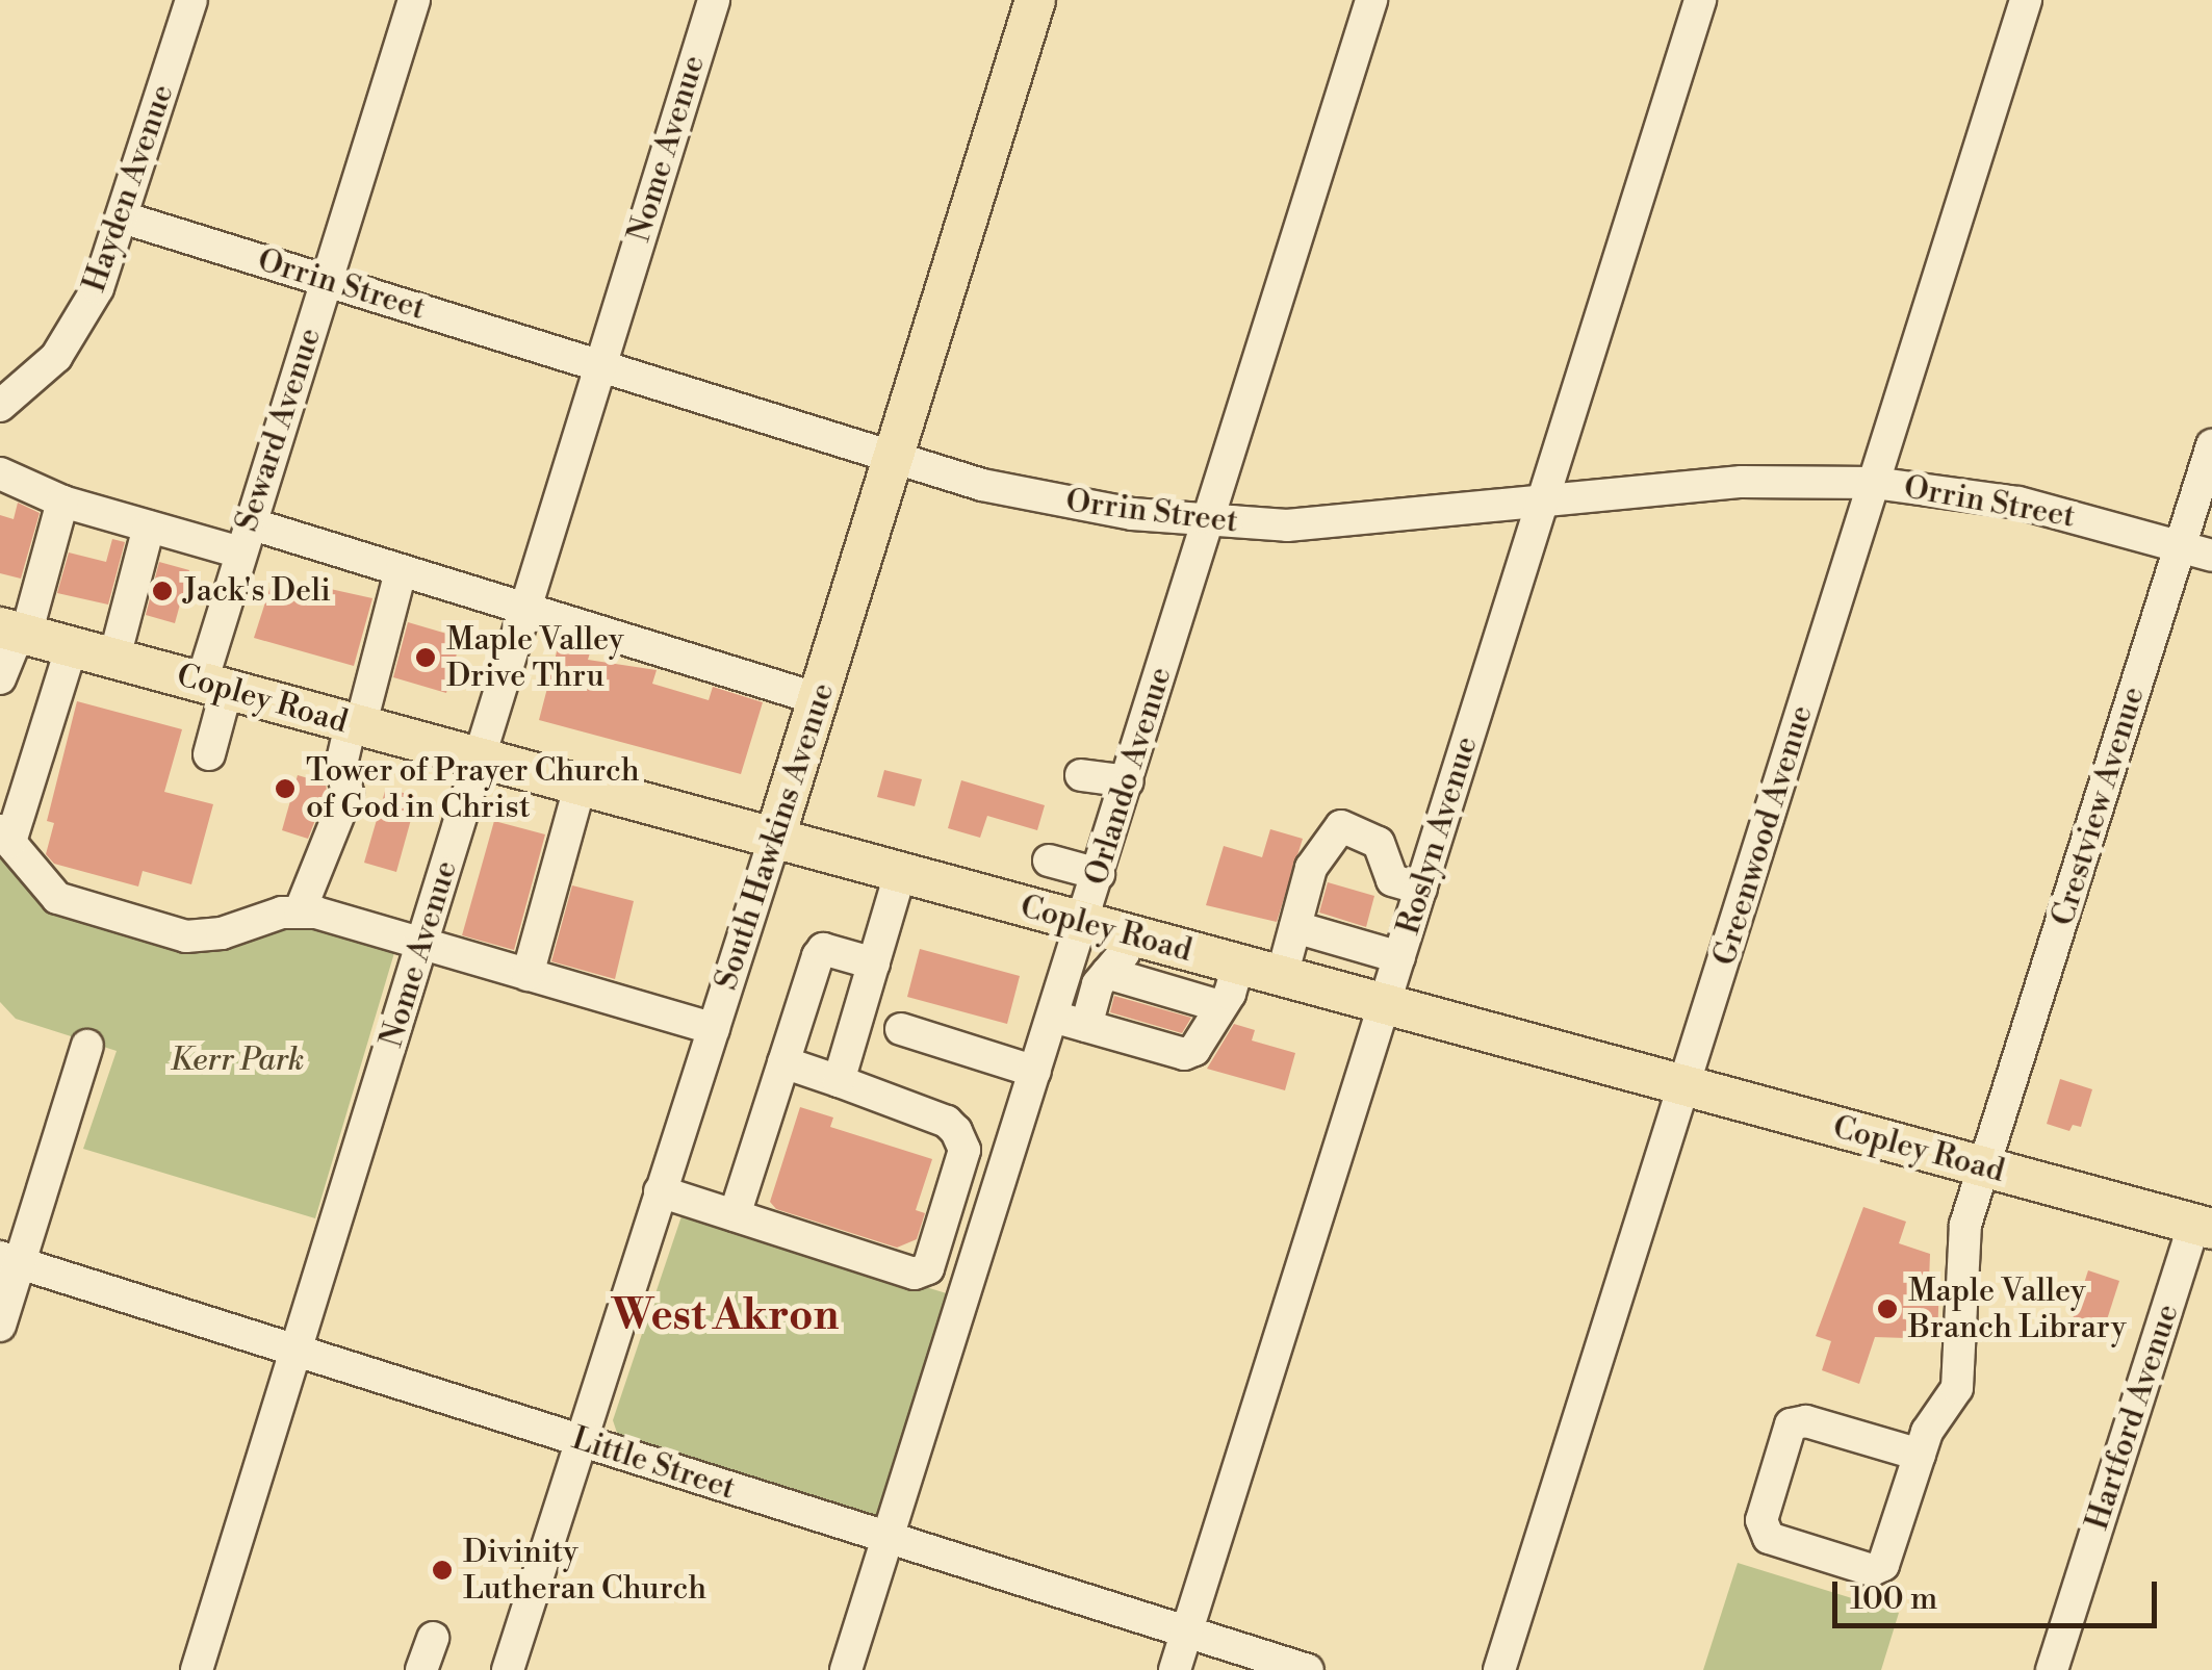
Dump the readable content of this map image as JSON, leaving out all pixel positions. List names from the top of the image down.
{
  "streets": {
    "main road": ["Copley Road", "South Hawkins Avenue"],
    "street": [
      "Nome Avenue",
      "Hayden Avenue",
      "Orrin Street",
      "Seward Avenue",
      "Orlando Avenue",
      "Crestview Avenue",
      "Roslyn Avenue",
      "Greenwood Avenue",
      "Hartford Avenue",
      "Little Street"
    ]
  },
  "crossings": [
    ["Nome Avenue", "Orrin Street"],
    ["Nome Avenue", "Copley Road"],
    ["Nome Avenue", "Little Street"],
    ["Hayden Avenue", "Orrin Street"],
    ["Orrin Street", "Seward Avenue"],
    ["Orrin Street", "Orlando Avenue"],
    ["Orrin Street", "Crestview Avenue"],
    ["Orrin Street", "Roslyn Avenue"],
    ["Orrin Street", "Greenwood Avenue"],
    ["Orrin Street", "South Hawkins Avenue"],
    ["Seward Avenue", "Copley Road"],
    ["Copley Road", "Orlando Avenue"],
    ["Copley Road", "Crestview Avenue"],
    ["Copley Road", "Roslyn Avenue"],
    ["Copley Road", "Greenwood Avenue"],
    ["Copley Road", "South Hawkins Avenue"],
    ["Copley Road", "Hartford Avenue"],
    ["Orlando Avenue", "Little Street"],
    ["Roslyn Avenue", "Little Street"],
    ["South Hawkins Avenue", "Little Street"]
  ],
  "districts": ["West Akron"],
  "parks": ["Kerr Park"],
  "places": [
    "Jack's Deli",
    "Maple Valley Drive Thru",
    "Tower of Prayer Church of God in Christ",
    "Maple Valley Branch Library",
    "Divinity Lutheran Church"
  ],
  "scale_bar": "100 m"
}
